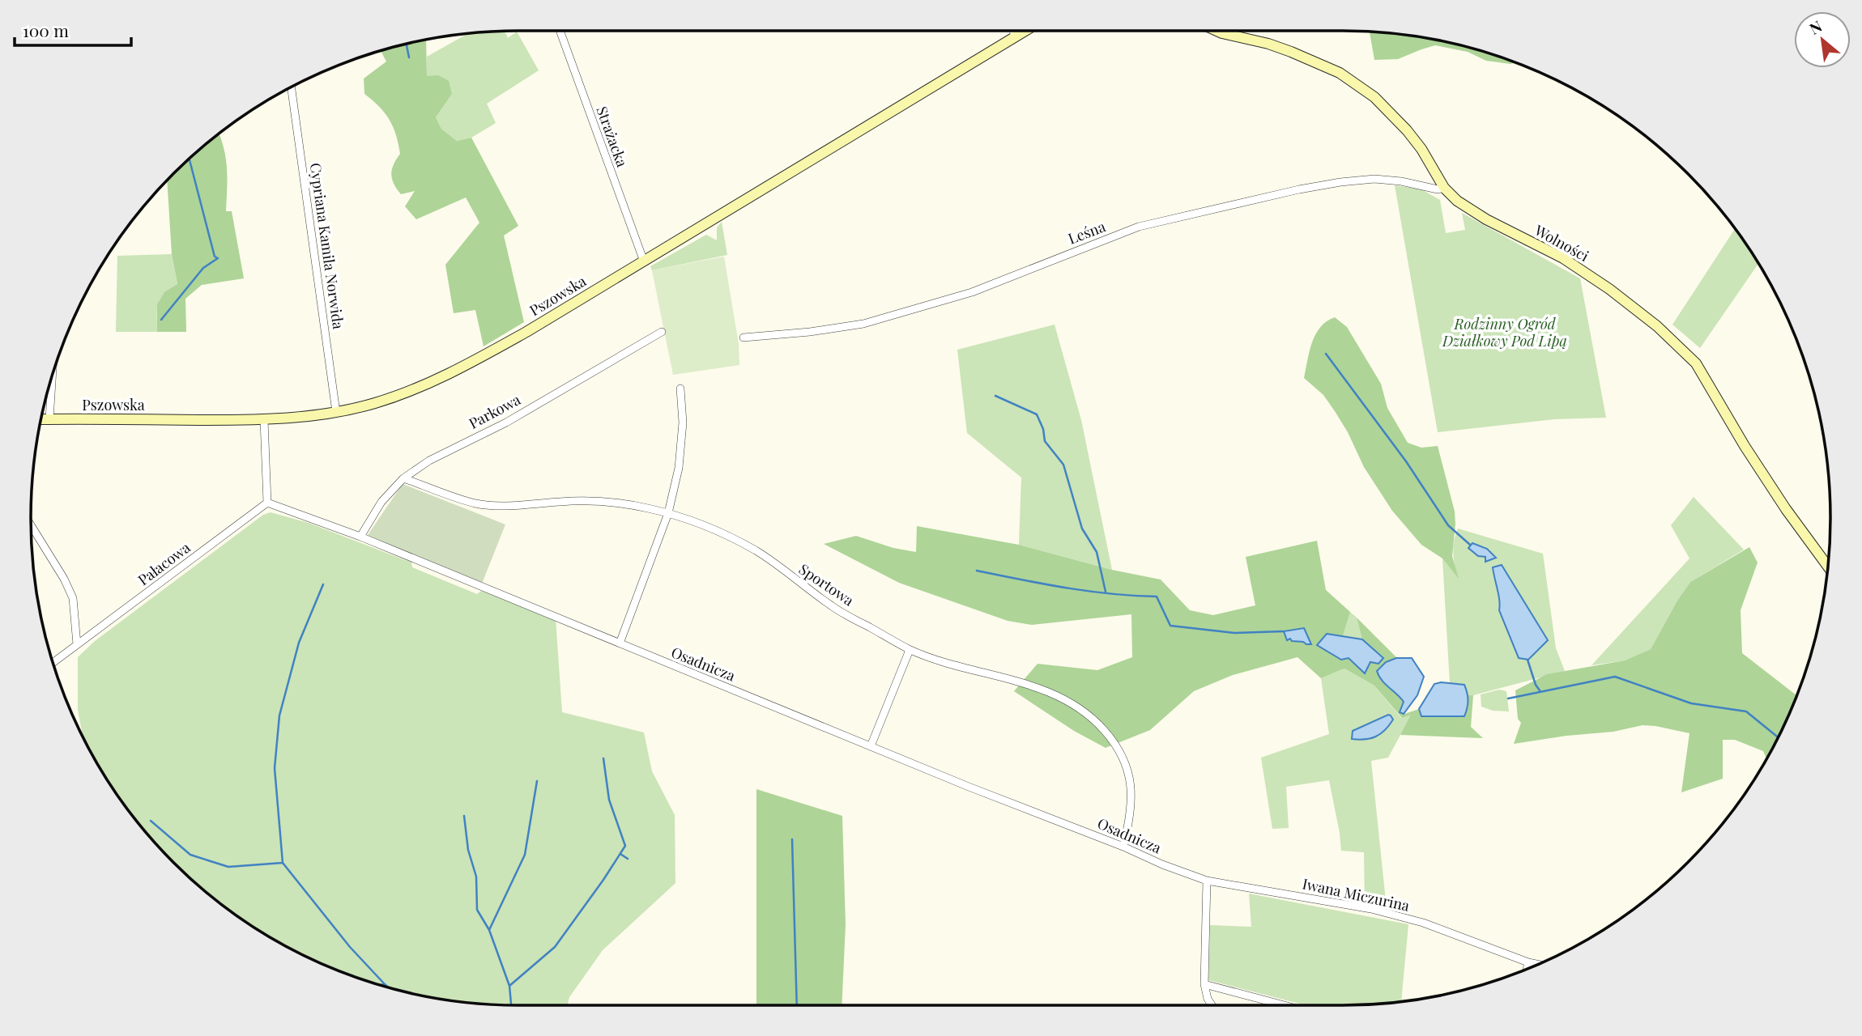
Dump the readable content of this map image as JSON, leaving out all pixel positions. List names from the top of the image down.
{
  "streets": {
    "main road": ["Wolności", "Pszowska"],
    "street": [
      "Strażacka",
      "Leśna",
      "Cypriana Kamila Norwida",
      "Parkowa",
      "Pałacowa",
      "Sportowa",
      "Osadnicza",
      "Iwana Miczurina"
    ]
  },
  "crossings": [
    ["Strażacka", "Pszowska"],
    ["Leśna", "Wolności"],
    ["Cypriana Kamila Norwida", "Pszowska"],
    ["Parkowa", "Sportowa"],
    ["Parkowa", "Osadnicza"],
    ["Pałacowa", "Osadnicza"],
    ["Sportowa", "Osadnicza"],
    ["Osadnicza", "Iwana Miczurina"]
  ],
  "parks": ["Rodzinny Ogród Działkowy Pod Lipą"],
  "scale_bar": "100 m",
  "north": "top left"
}
